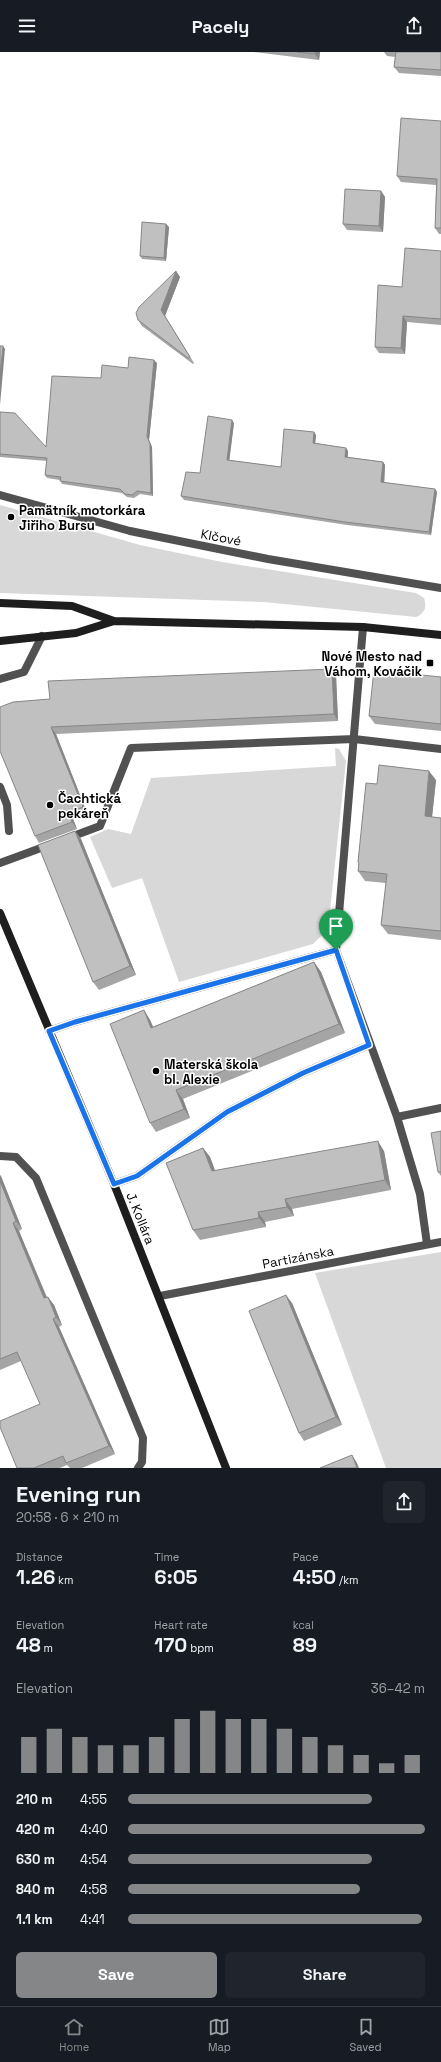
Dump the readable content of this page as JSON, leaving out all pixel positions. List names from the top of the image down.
{
  "streets": {
    "main road": ["J. Kollára"],
    "street": ["Klčové", "Partizánska"]
  },
  "crossings": [
    ["J. Kollára", "Partizánska"]
  ],
  "places": {
    "other": ["Pamätník motorkára Jiřiho Bursu", "Čachtická pekáreň", "Materská škola bl. Alexie"],
    "transit": ["Nové Mesto nad Váhom, Kováčik"]
  },
  "page": {
    "header": "Pacely",
    "heading": ["Evening run", "20:58 · 6 × 210 m"],
    "stats": [
      ["Distance", "1.26 km"],
      ["Time", "6:05"],
      ["Pace", "4:50 /km"],
      ["Elevation", "48 m"],
      ["Heart rate", "170 bpm"],
      ["kcal", "89"]
    ],
    "chart": ["Elevation", "36–42 m"],
    "list": [
      {
        "name": "210 m",
        "note": "4:55"
      },
      {
        "name": "420 m",
        "note": "4:40"
      },
      {
        "name": "630 m",
        "note": "4:54"
      },
      {
        "name": "840 m",
        "note": "4:58"
      },
      {
        "name": "1.1 km",
        "note": "4:41"
      }
    ],
    "buttons": ["Save", "Share"],
    "tabs": ["Home", "Map", "Saved"]
  }
}
